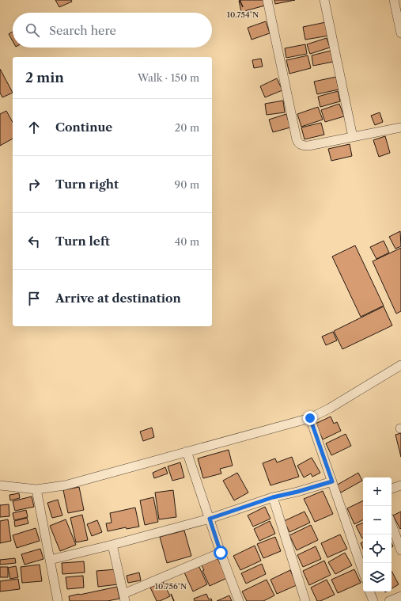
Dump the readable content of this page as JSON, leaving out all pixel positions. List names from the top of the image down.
{
  "page": {
    "search": "Search here",
    "heading": ["2 min", "Walk · 150 m"],
    "list": [
      ["Continue", "20 m"],
      ["Turn right", "90 m"],
      ["Turn left", "40 m"],
      "Arrive at destination"
    ],
    "map_buttons": ["+", "−"]
  },
  "coordinates": ["10.754°N", "10.756°N"]
}
